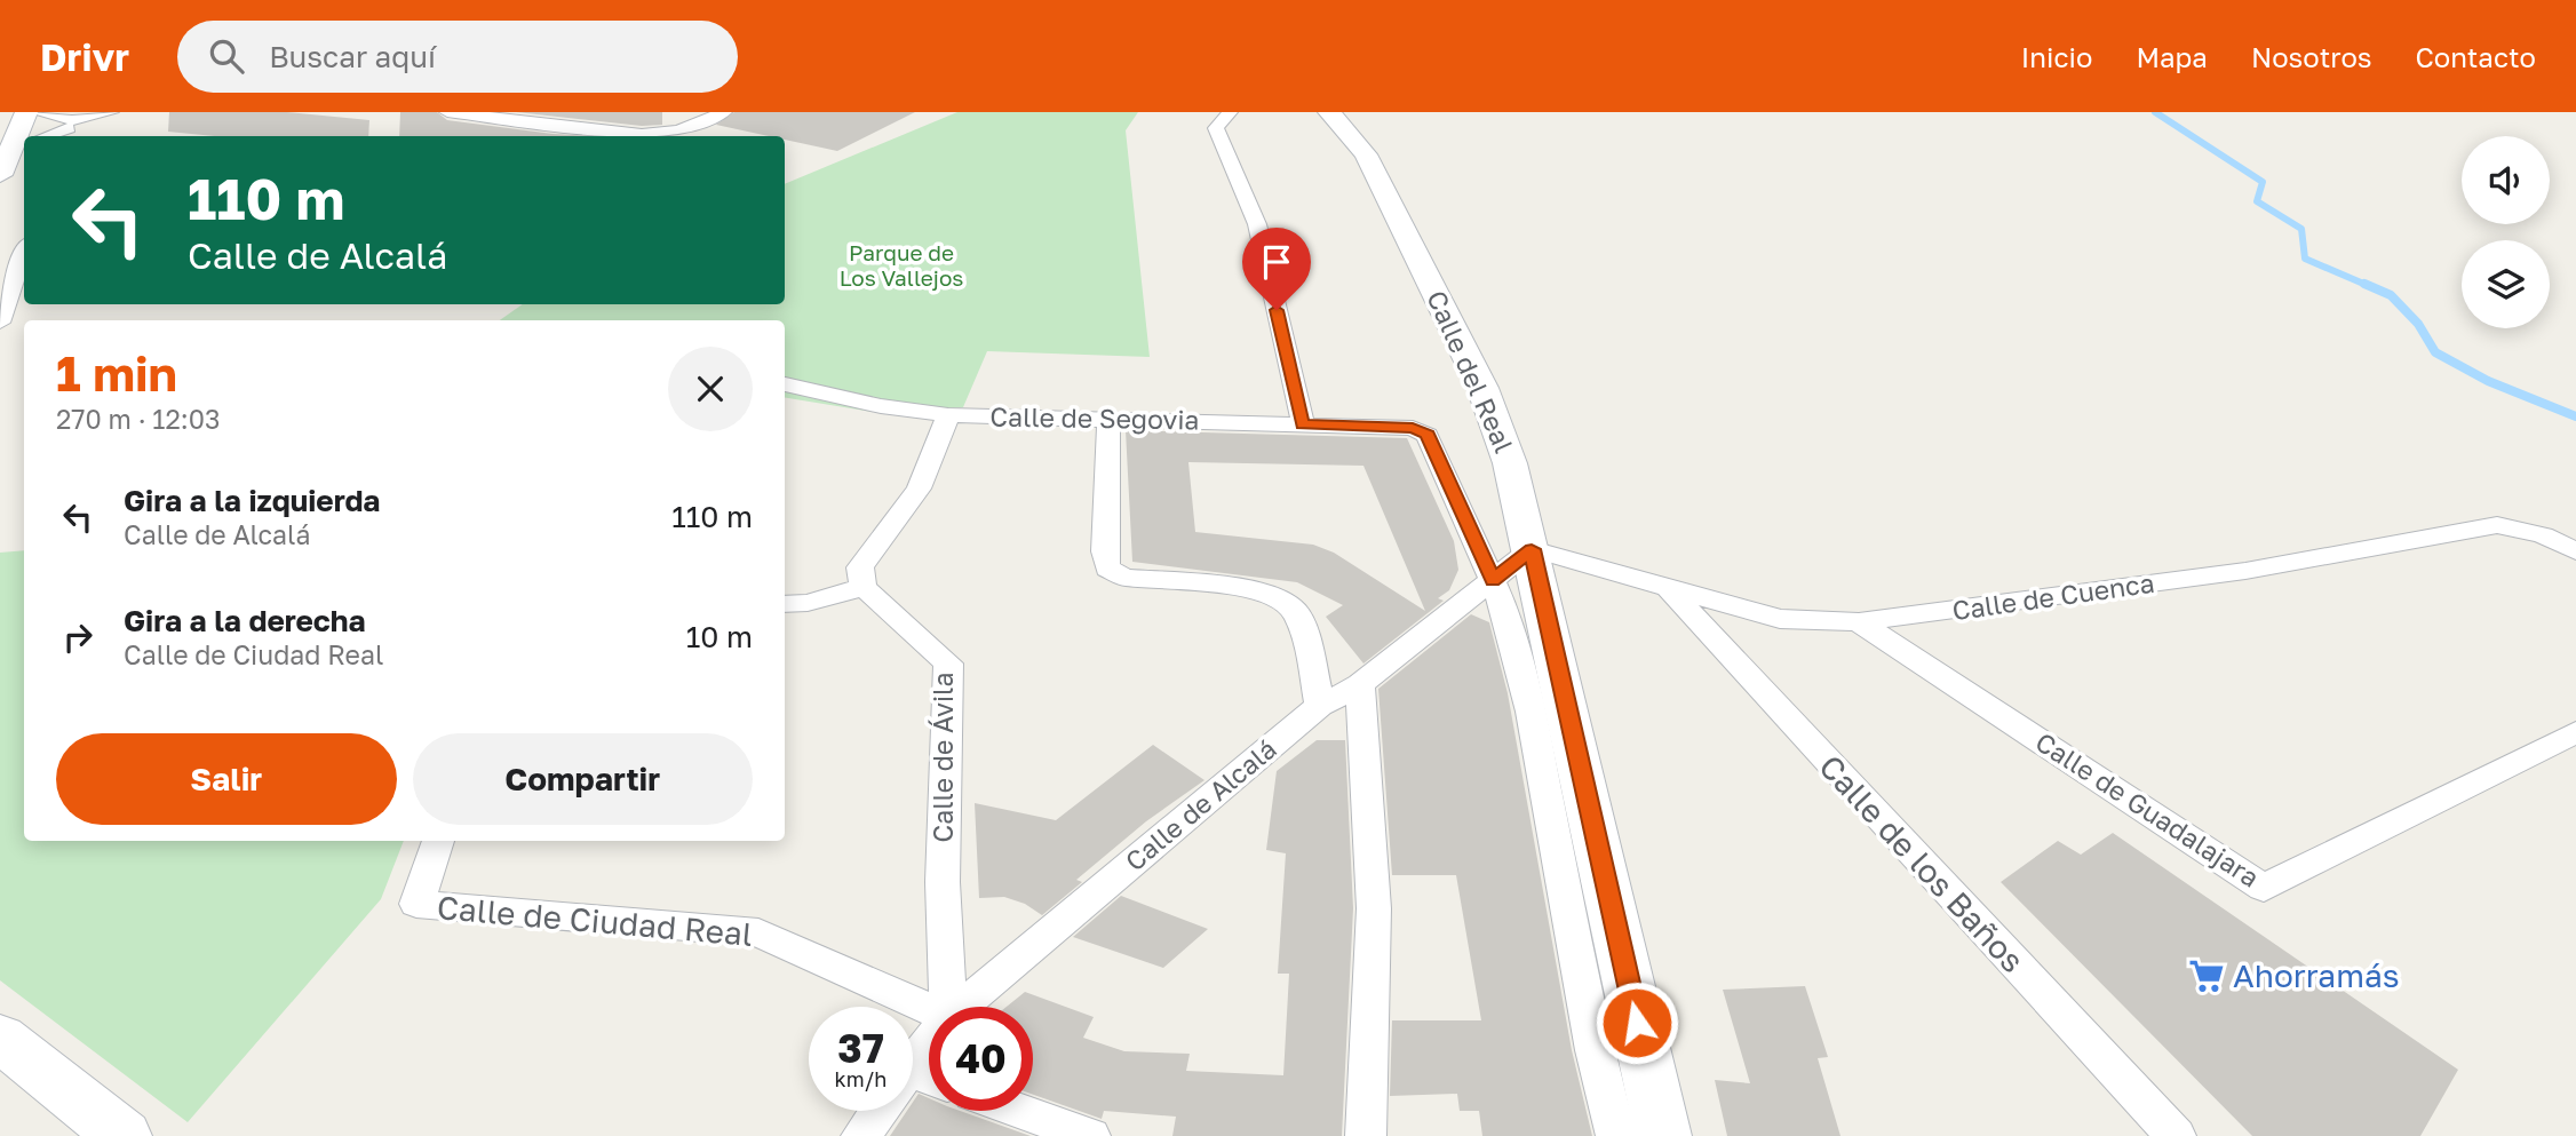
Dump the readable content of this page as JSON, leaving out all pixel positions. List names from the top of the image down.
{
  "streets": {
    "street": [
      "Calle del Real",
      "Calle de Segovia",
      "Calle de Cuenca",
      "Calle de Ávila",
      "Calle de Alcalá",
      "Calle de Guadalajara",
      "Calle de los Baños",
      "Calle de Ciudad Real"
    ]
  },
  "crossings": [
    ["Calle del Real", "Calle de Cuenca"],
    ["Calle del Real", "Calle de Alcalá"],
    ["Calle de Segovia", "Calle de Alcalá"],
    ["Calle de Cuenca", "Calle de Alcalá"],
    ["Calle de Cuenca", "Calle de Guadalajara"],
    ["Calle de Cuenca", "Calle de los Baños"]
  ],
  "parks": ["Parque de Los Vallejos"],
  "places": {
    "supermarket": ["Ahorramás"]
  },
  "page": {
    "header": "Drivr",
    "search": "Buscar aquí",
    "nav": [
      "Inicio",
      "Mapa",
      "Nosotros",
      "Contacto"
    ],
    "turn": ["110 m", "Calle de Alcalá"],
    "heading": ["1 min", "270 m · 12:03"],
    "list": [
      {
        "name": "Gira a la izquierda",
        "note": "Calle de Alcalá",
        "value": "110 m"
      },
      {
        "name": "Gira a la derecha",
        "note": "Calle de Ciudad Real",
        "value": "10 m"
      }
    ],
    "buttons": ["Salir", "Compartir"],
    "speed": "37 km/h",
    "limit": "40"
  }
}
